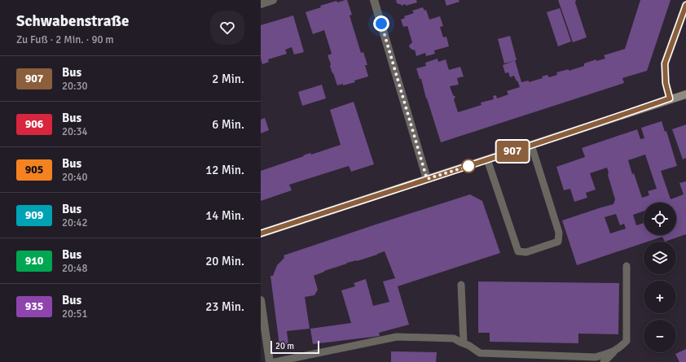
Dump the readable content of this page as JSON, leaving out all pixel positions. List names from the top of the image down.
{
  "lines": ["bus line 907"],
  "scale_bar": "20 m",
  "page": {
    "heading": ["Schwabenstraße", "Zu Fuß · 2 Min. · 90 m"],
    "on_map": "907",
    "list": [
      {
        "mark": "907",
        "name": "Bus",
        "note": "20:30",
        "value": "2 Min."
      },
      {
        "mark": "906",
        "name": "Bus",
        "note": "20:34",
        "value": "6 Min."
      },
      {
        "mark": "905",
        "name": "Bus",
        "note": "20:40",
        "value": "12 Min."
      },
      {
        "mark": "909",
        "name": "Bus",
        "note": "20:42",
        "value": "14 Min."
      },
      {
        "mark": "910",
        "name": "Bus",
        "note": "20:48",
        "value": "20 Min."
      },
      {
        "mark": "935",
        "name": "Bus",
        "note": "20:51",
        "value": "23 Min."
      }
    ],
    "map_buttons": ["+", "−"],
    "scale": "20 m"
  }
}
